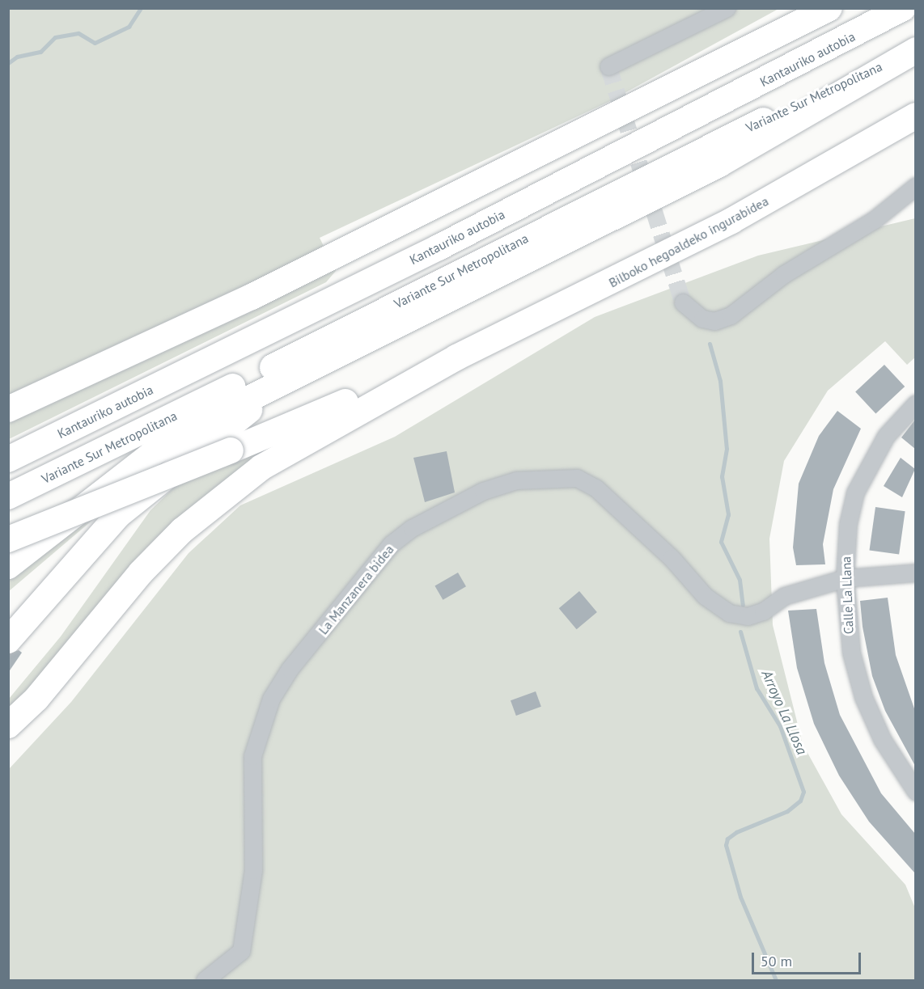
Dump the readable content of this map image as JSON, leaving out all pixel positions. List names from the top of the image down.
{
  "streets": {
    "highway": ["Kantauriko autobia", "Variante Sur Metropolitana", "Bilboko hegoaldeko ingurabidea"],
    "street": ["La Manzanera bidea", "Calle La Llana"]
  },
  "crossings": [
    ["La Manzanera bidea", "Calle La Llana"]
  ],
  "water": ["Arroyo La Llosa"],
  "scale_bar": "50 m"
}
